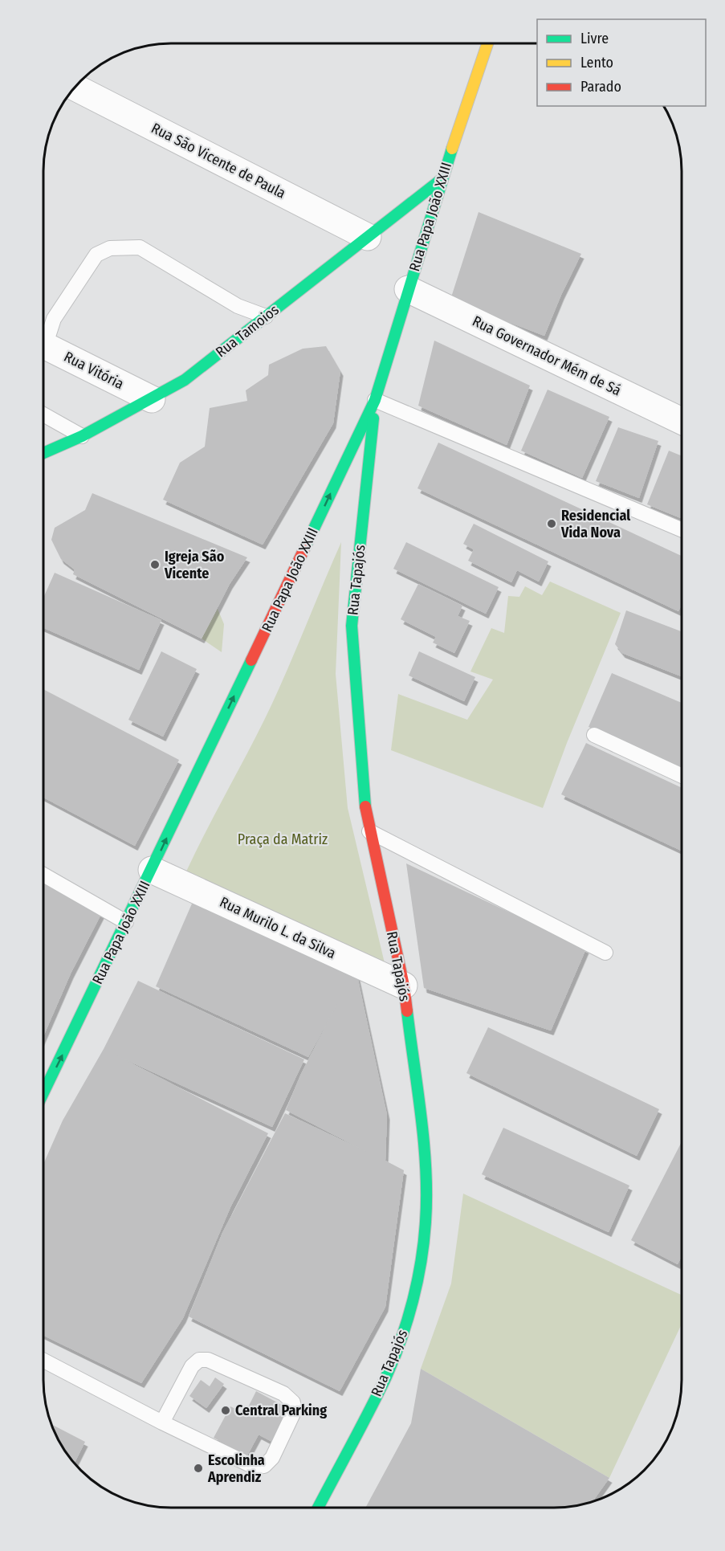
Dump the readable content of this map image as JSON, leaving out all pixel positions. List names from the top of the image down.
{
  "streets": {
    "main road": ["Rua Papa João XXIII", "Rua Tamoios", "Rua Tapajós"],
    "street": [
      "Rua São Vicente de Paula",
      "Rua Governador Mém de Sá",
      "Rua Vitória",
      "Rua Murilo L. da Silva"
    ]
  },
  "crossings": [
    ["Rua São Vicente de Paula", "Rua Tamoios"],
    ["Rua Papa João XXIII", "Rua Tamoios"],
    ["Rua Papa João XXIII", "Rua Governador Mém de Sá"],
    ["Rua Papa João XXIII", "Rua Tapajós"],
    ["Rua Papa João XXIII", "Rua Murilo L. da Silva"],
    ["Rua Tamoios", "Rua Vitória"],
    ["Rua Tapajós", "Rua Murilo L. da Silva"]
  ],
  "one_way": ["Rua Papa João XXIII"],
  "parks": ["Praça da Matriz"],
  "places": [
    "Residencial Vida Nova",
    "Igreja São Vicente",
    "Central Parking",
    "Escolinha Aprendiz"
  ],
  "legend": ["Livre", "Lento", "Parado"]
}
